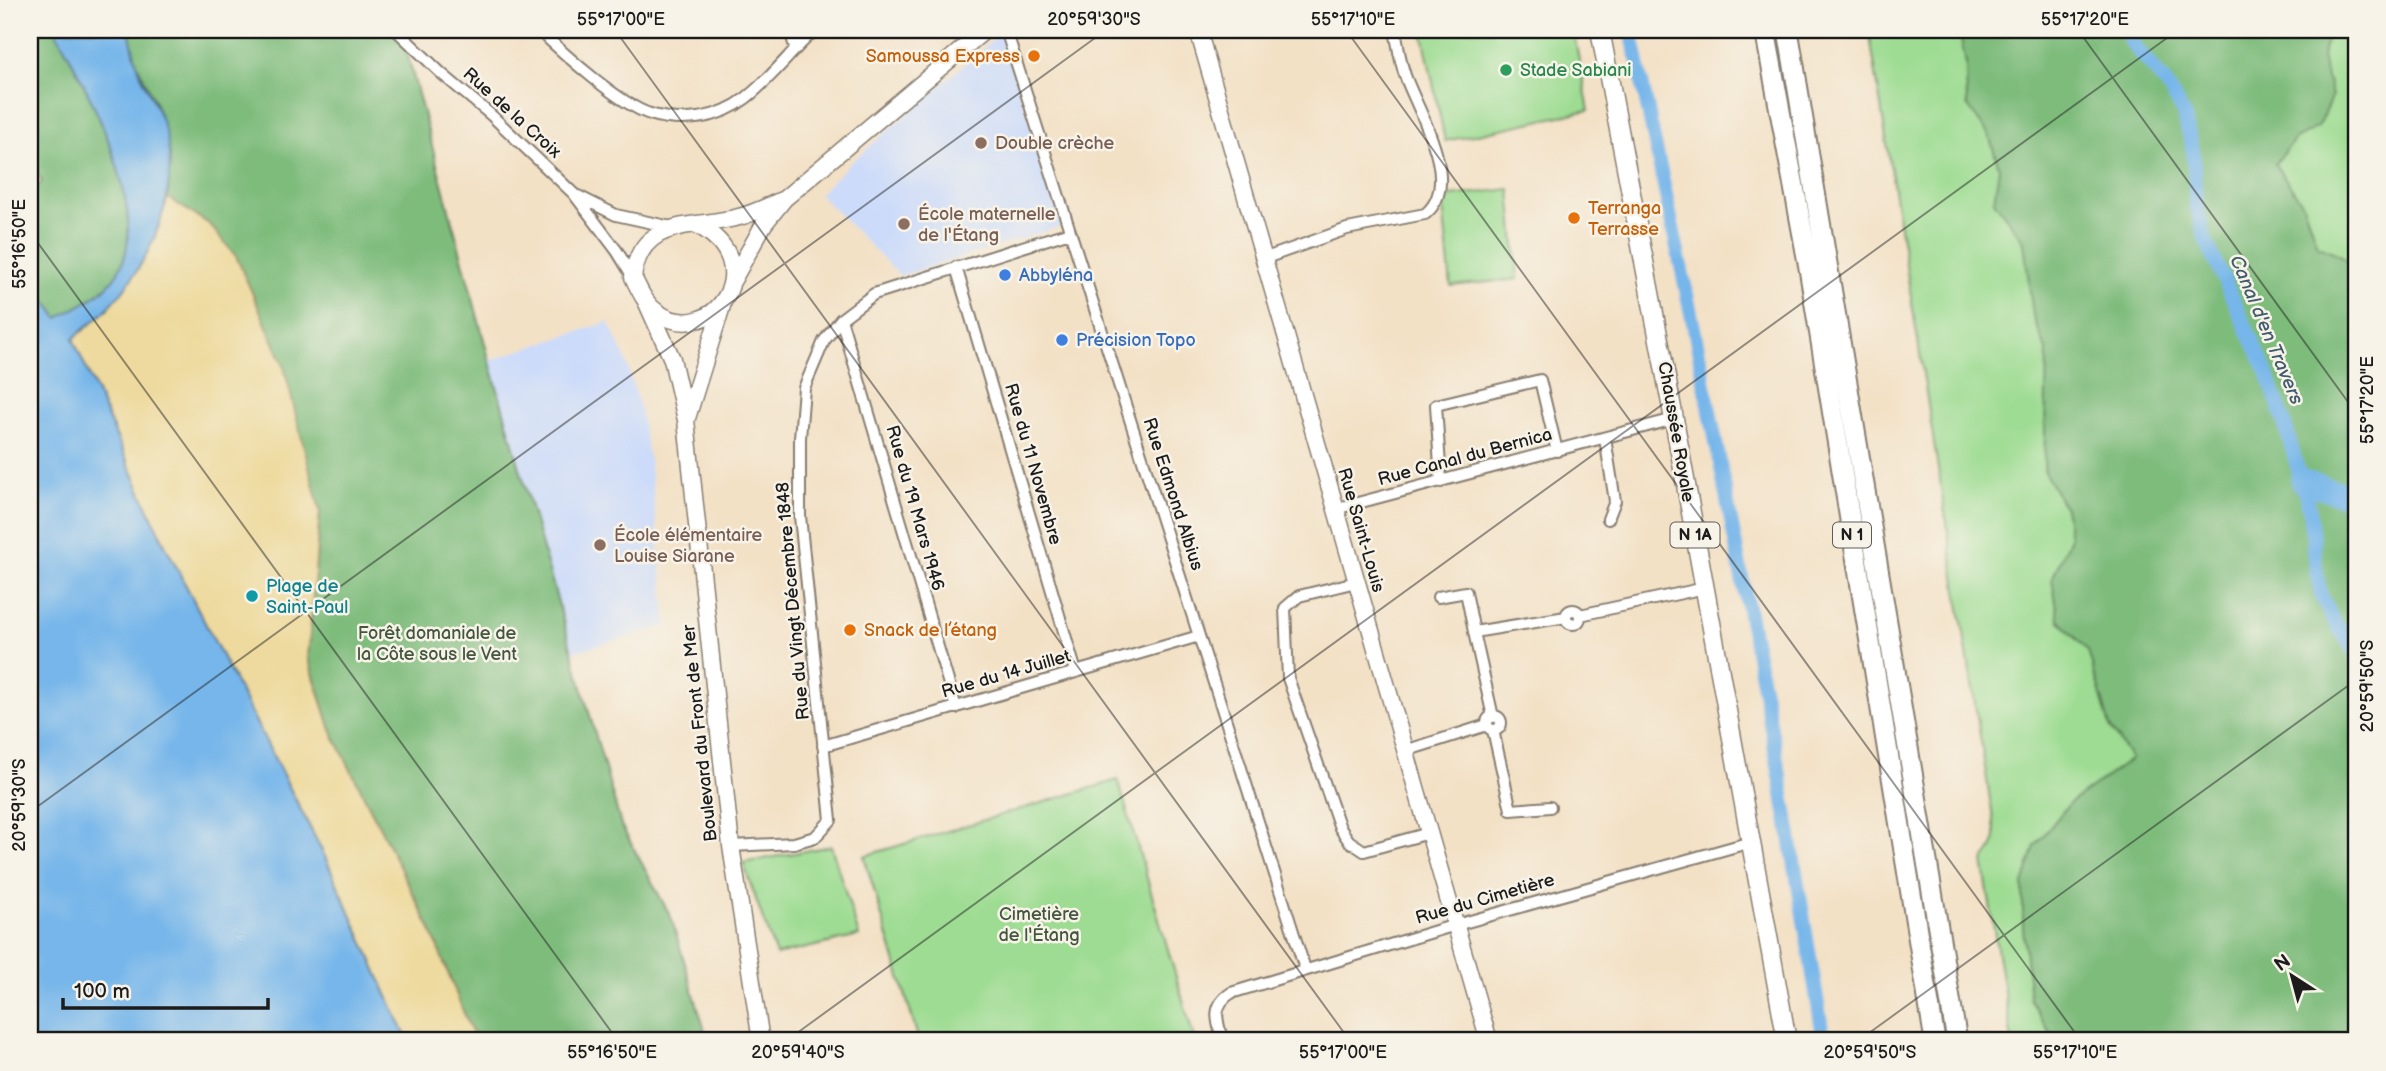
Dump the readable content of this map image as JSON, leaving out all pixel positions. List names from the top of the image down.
{
  "streets": {
    "highway": ["N 1"],
    "main road": [
      "Chaussée Royale",
      "Rue Saint-Louis",
      "N 1A",
      "Boulevard du Front de Mer"
    ],
    "street": [
      "Rue de la Croix",
      "Rue Canal du Bernica",
      "Rue du 11 Novembre",
      "Rue Edmond Albius",
      "Rue du 19 Mars 1946",
      "Rue du Vingt Décembre 1848",
      "Rue du 14 Juillet",
      "Rue du Cimetière"
    ]
  },
  "crossings": [
    ["Rue de la Croix", "Boulevard du Front de Mer"],
    ["Chaussée Royale", "Rue Canal du Bernica"],
    ["Chaussée Royale", "Rue du Cimetière"],
    ["Rue Canal du Bernica", "Rue Saint-Louis"],
    ["Rue du 11 Novembre", "Rue du Vingt Décembre 1848"],
    ["Rue du 11 Novembre", "Rue du 14 Juillet"],
    ["Rue Edmond Albius", "Rue du Vingt Décembre 1848"],
    ["Rue Edmond Albius", "Rue du 14 Juillet"],
    ["Rue Edmond Albius", "Rue du Cimetière"],
    ["Rue du 19 Mars 1946", "Rue du Vingt Décembre 1848"],
    ["Rue du 19 Mars 1946", "Rue du 14 Juillet"],
    ["Rue Saint-Louis", "Rue du Cimetière"],
    ["Rue du Vingt Décembre 1848", "Rue du 14 Juillet"],
    ["Rue du Vingt Décembre 1848", "Boulevard du Front de Mer"]
  ],
  "water": ["Canal d'en Travers"],
  "parks": ["Forêt domaniale de la Côte sous le Vent", "Cimetière de l'Étang"],
  "places": [
    "Samoussa Express",
    "Stade Sabiani",
    "Double crèche",
    "Terranga Terrasse",
    "École maternelle de l'Étang",
    "Abbyléna",
    "Précision Topo",
    "École élémentaire Louise Siarane",
    "Plage de Saint-Paul",
    "Snack de l’étang"
  ],
  "scale_bar": "100 m",
  "north": "top left",
  "coordinates": [
    "55°17'00\"E",
    "20°59'30\"S",
    "55°17'10\"E",
    "55°17'20\"E",
    "55°16'50\"E",
    "20°59'50\"S",
    "20°59'40\"S"
  ]
}
